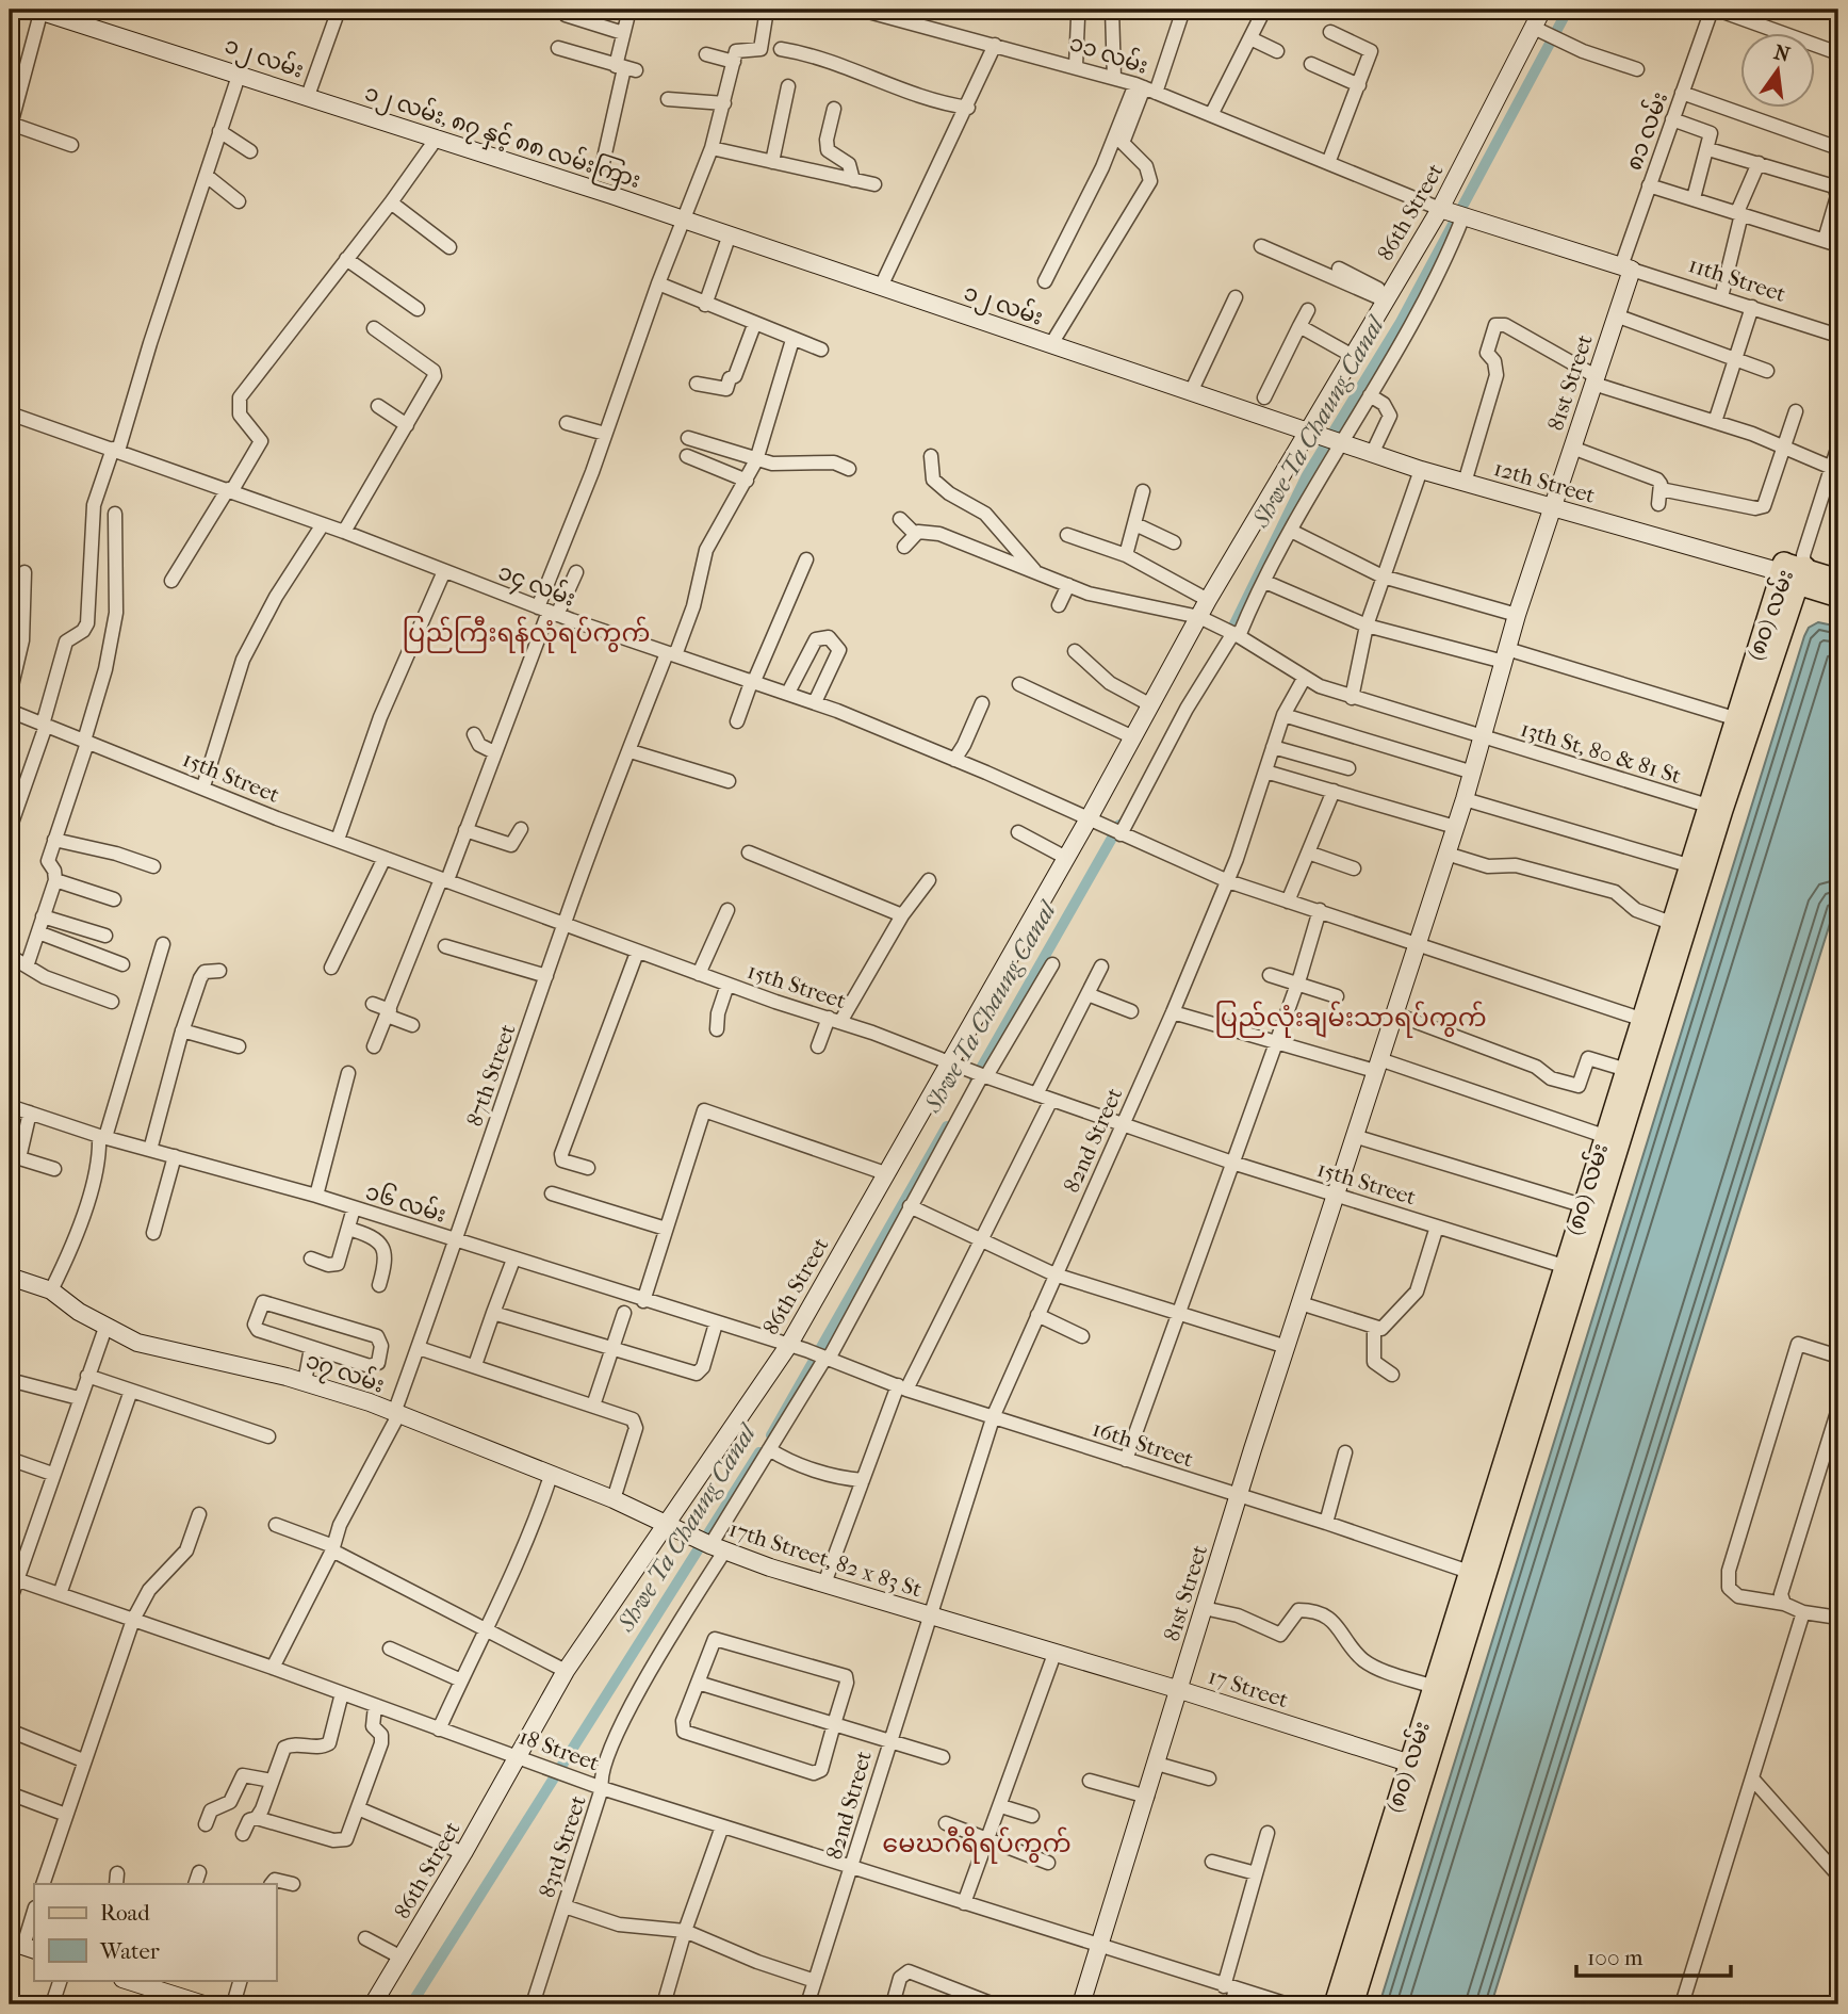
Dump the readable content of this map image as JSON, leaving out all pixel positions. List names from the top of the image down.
{
  "streets": {
    "main road": ["12th Street", "(၈၀) လမ်း"],
    "street": [
      "၁၁ လမ်း",
      "၁၂ လမ်း",
      "၈၁ လမ်း",
      "၁၂ လမ်း, ၈၇ နှင့် ၈၈ လမ်းကြား",
      "86th Street",
      "11th Street",
      "81st Street",
      "၁၄ လမ်း",
      "13th St, 80 & 81 St",
      "15th Street",
      "87th Street",
      "82nd Street",
      "၁၆ လမ်း",
      "၁၇ လမ်း",
      "16th Street",
      "17th Street, 82 x 83 St",
      "17 Street",
      "18 Street",
      "83rd Street"
    ]
  },
  "crossings": [
    ["၁၁ လမ်း", "86th Street"],
    ["၁၂ လမ်း", "၁၂ လမ်း, ၈၇ နှင့် ၈၈ လမ်းကြား"],
    ["၁၂ လမ်း", "86th Street"],
    ["၁၂ လမ်း", "12th Street"],
    ["၈၁ လမ်း", "11th Street"],
    ["၈၁ လမ်း", "81st Street"],
    ["86th Street", "12th Street"],
    ["86th Street", "၁၄ လမ်း"],
    ["86th Street", "13th St, 80 & 81 St"],
    ["86th Street", "15th Street"],
    ["86th Street", "၁၆ လမ်း"],
    ["86th Street", "၁၇ လမ်း"],
    ["86th Street", "16th Street"],
    ["86th Street", "18 Street"],
    ["11th Street", "81st Street"],
    ["81st Street", "12th Street"],
    ["81st Street", "၁၄ လမ်း"],
    ["81st Street", "13th St, 80 & 81 St"],
    ["81st Street", "15th Street"],
    ["81st Street", "16th Street"],
    ["81st Street", "17 Street"],
    ["81st Street", "18 Street"],
    ["12th Street", "(၈၀) လမ်း"],
    ["၁၄ လမ်း", "(၈၀) လမ်း"],
    ["၁၄ လမ်း", "87th Street"],
    ["၁၄ လမ်း", "82nd Street"],
    ["(၈၀) လမ်း", "13th St, 80 & 81 St"],
    ["(၈၀) လမ်း", "15th Street"],
    ["(၈၀) လမ်း", "16th Street"],
    ["(၈၀) လမ်း", "17 Street"],
    ["13th St, 80 & 81 St", "82nd Street"],
    ["15th Street", "87th Street"],
    ["15th Street", "82nd Street"],
    ["15th Street", "83rd Street"],
    ["87th Street", "၁၆ လမ်း"],
    ["87th Street", "၁၇ လမ်း"],
    ["87th Street", "18 Street"],
    ["82nd Street", "16th Street"],
    ["82nd Street", "17th Street, 82 x 83 St"],
    ["82nd Street", "17 Street"],
    ["82nd Street", "18 Street"],
    ["၁၆ လမ်း", "16th Street"],
    ["၁၇ လမ်း", "17th Street, 82 x 83 St"],
    ["16th Street", "83rd Street"],
    ["17th Street, 82 x 83 St", "17 Street"],
    ["17th Street, 82 x 83 St", "83rd Street"],
    ["18 Street", "83rd Street"]
  ],
  "districts": ["ပြည်ကြီးရန်လုံရပ်ကွက်", "ပြည်လုံးချမ်းသာရပ်ကွက်", "မေဃဂီရိရပ်ကွက်"],
  "water": ["Shwe Ta Chaung Canal"],
  "legend": ["Road", "Water"],
  "scale_bar": "100 m",
  "north": "top"
}
